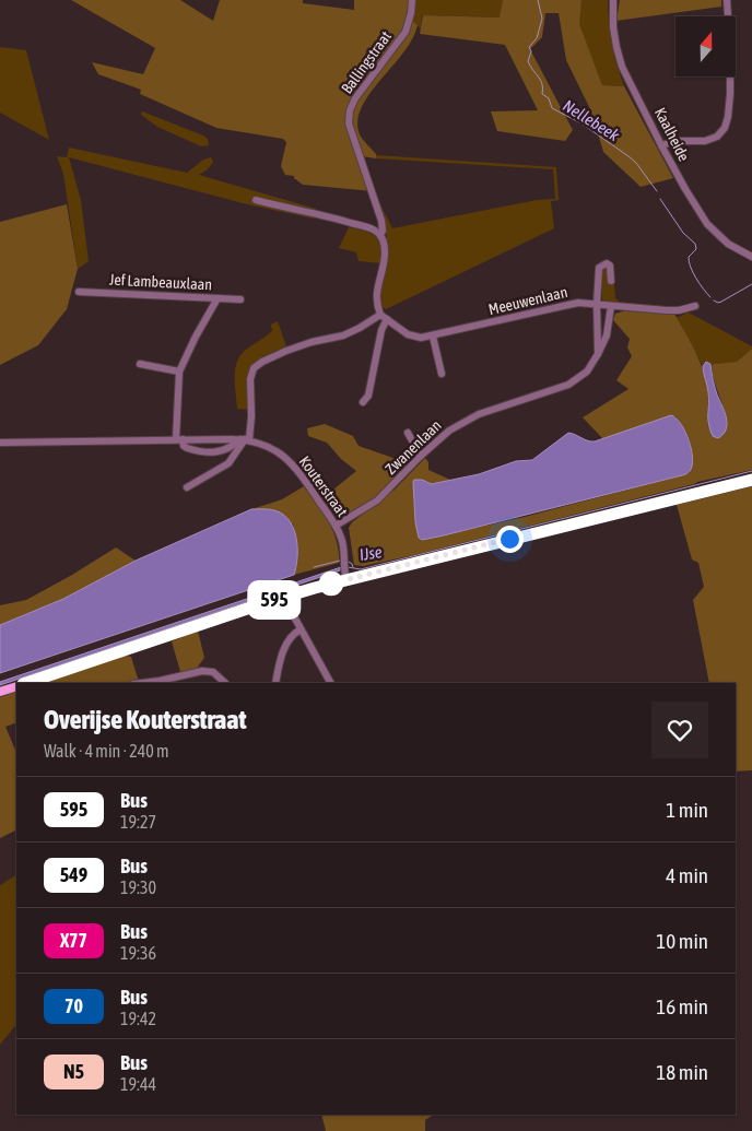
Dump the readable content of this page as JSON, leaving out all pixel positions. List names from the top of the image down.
{
  "streets": {
    "street": [
      "Ballingstraat",
      "Kaalheide",
      "Jef Lambeauxlaan",
      "Meeuwenlaan",
      "Zwanenlaan",
      "Kouterstraat"
    ]
  },
  "crossings": [
    ["Meeuwenlaan", "Zwanenlaan"],
    ["Zwanenlaan", "Kouterstraat"]
  ],
  "water": ["Nellebeek", "IJse"],
  "lines": ["bus line 595"],
  "north": "top",
  "page": {
    "on_map": "595",
    "heading": ["Overijse Kouterstraat", "Walk · 4 min · 240 m"],
    "list": [
      {
        "mark": "595",
        "name": "Bus",
        "note": "19:27",
        "value": "1 min"
      },
      {
        "mark": "549",
        "name": "Bus",
        "note": "19:30",
        "value": "4 min"
      },
      {
        "mark": "X77",
        "name": "Bus",
        "note": "19:36",
        "value": "10 min"
      },
      {
        "mark": "70",
        "name": "Bus",
        "note": "19:42",
        "value": "16 min"
      },
      {
        "mark": "N5",
        "name": "Bus",
        "note": "19:44",
        "value": "18 min"
      }
    ]
  }
}
